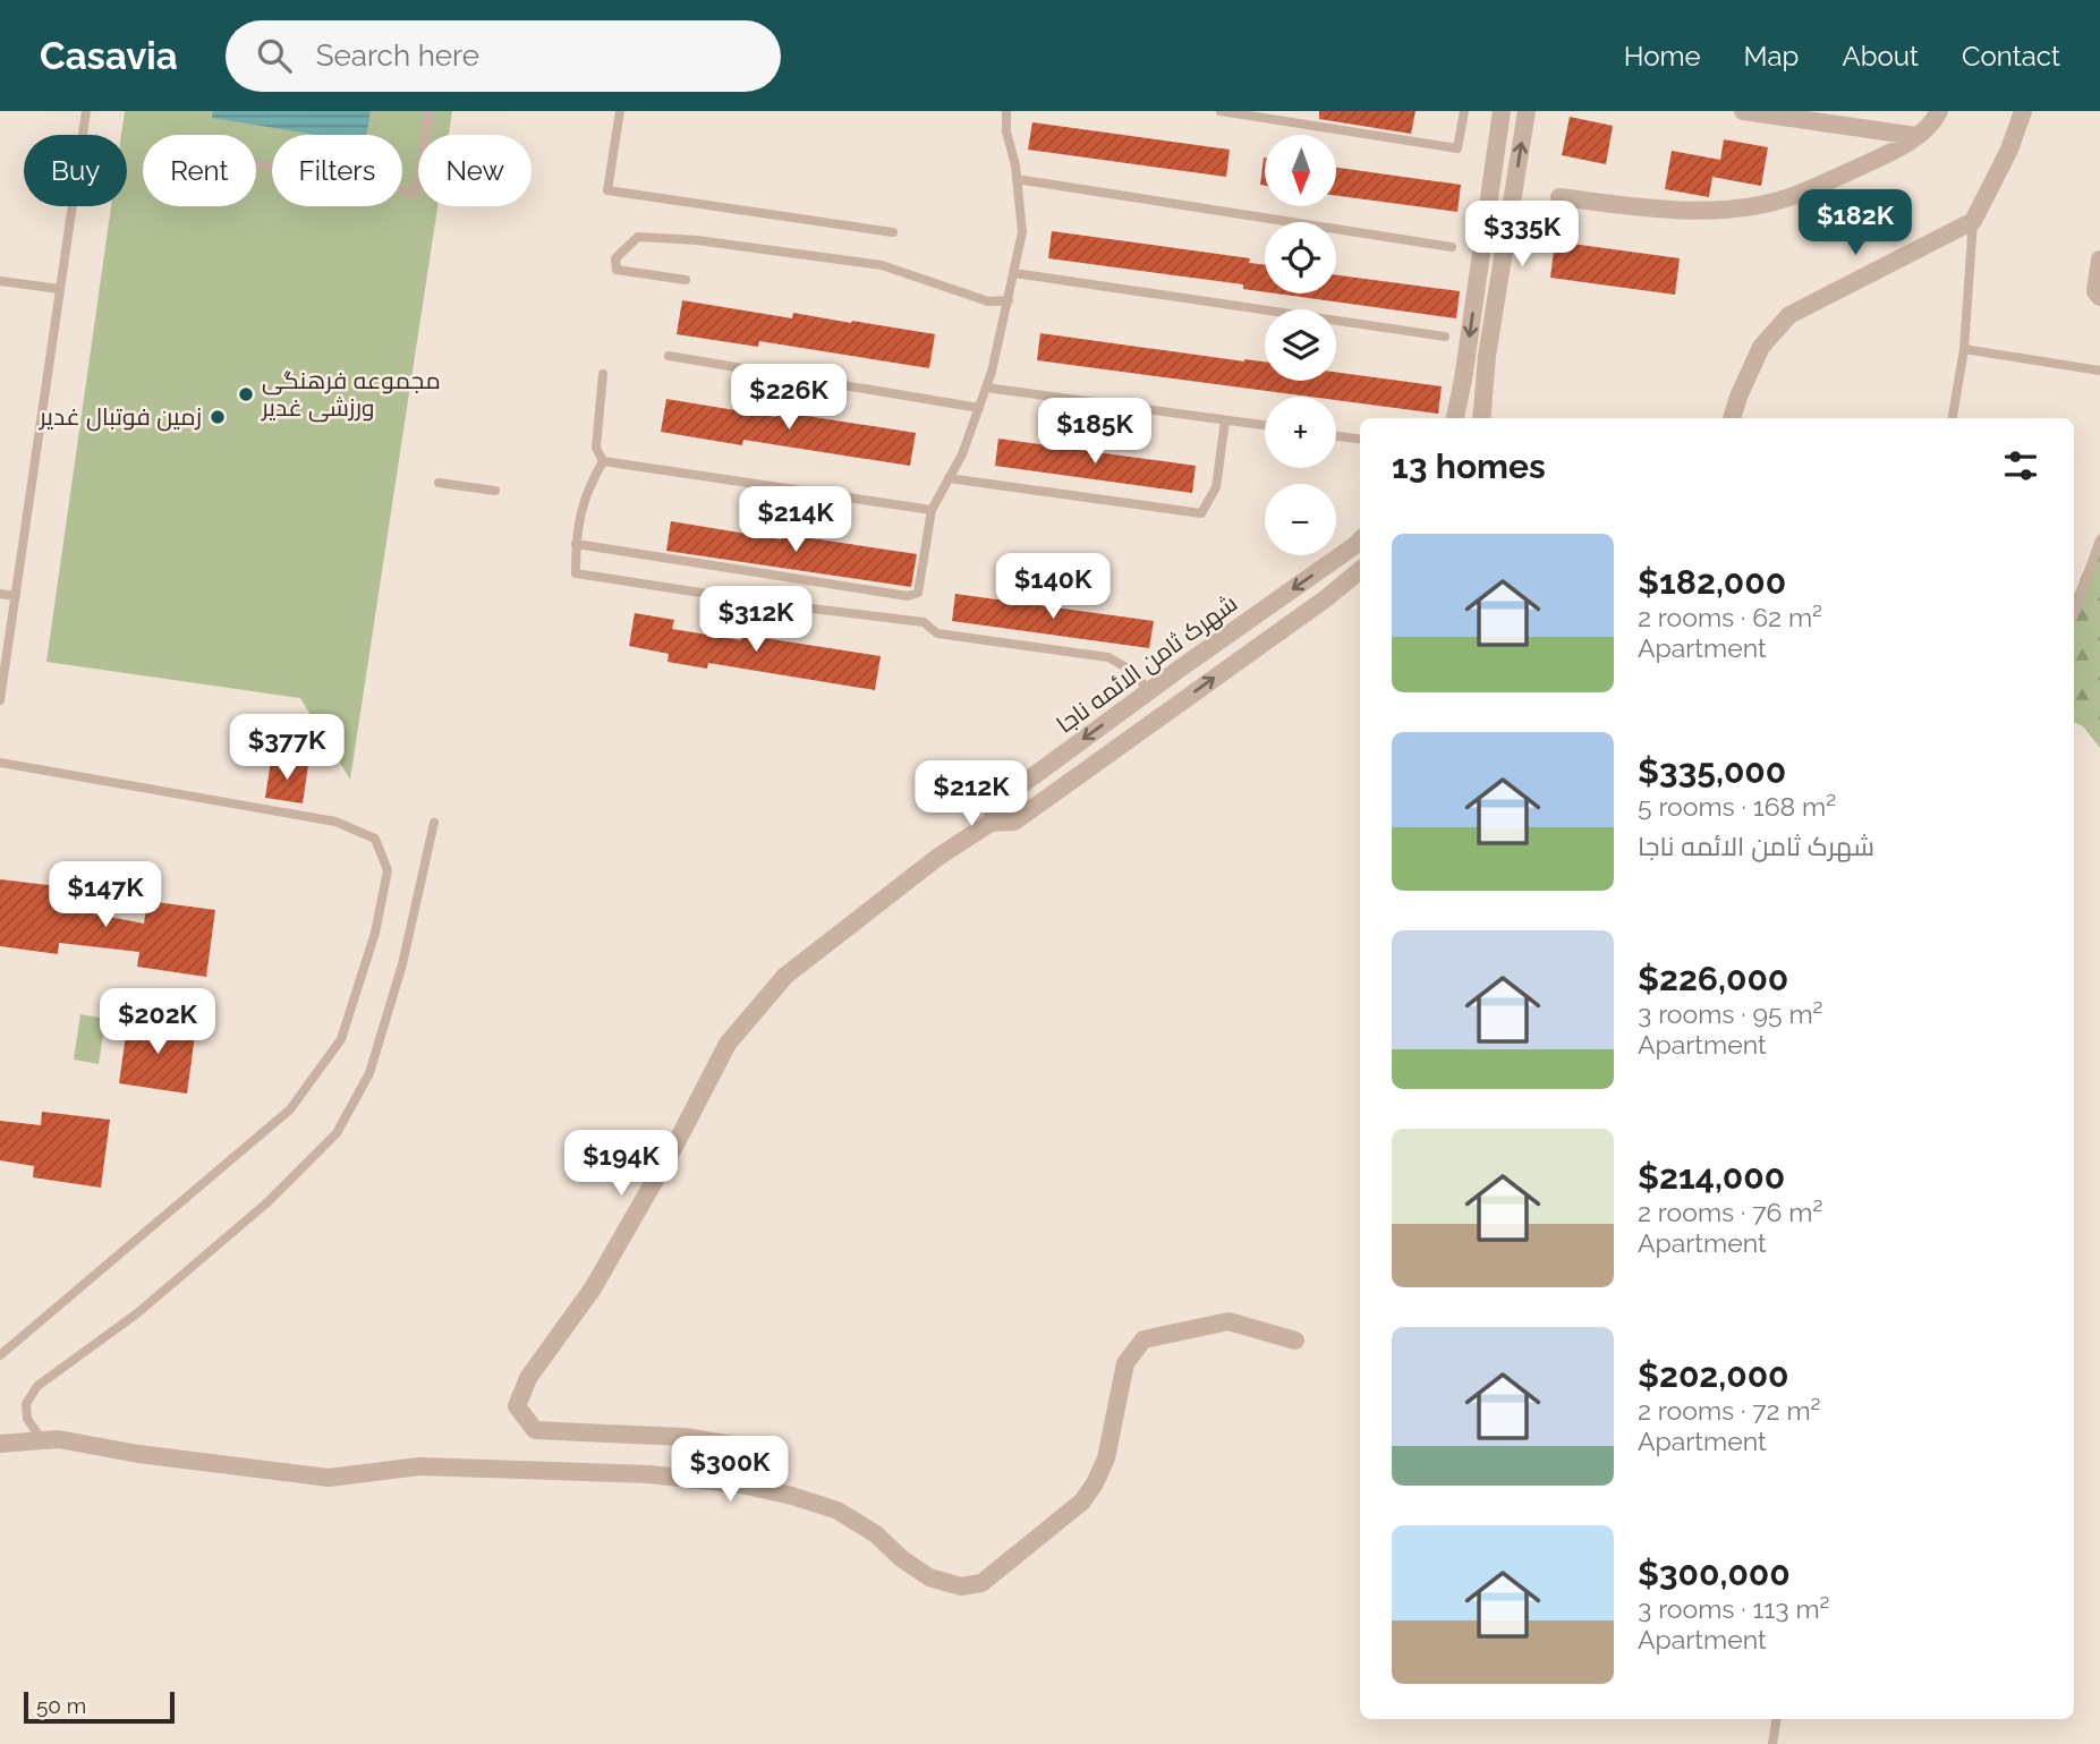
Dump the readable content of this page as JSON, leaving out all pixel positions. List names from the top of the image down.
{
  "streets": {
    "street": ["شهرک ثامن الائمه ناجا"]
  },
  "places": ["مجموعه فرهنگی ورزشی غدیر", "زمین فوتبال غدیر"],
  "scale_bar": "50 m",
  "north": "bottom",
  "page": {
    "header": "Casavia",
    "search": "Search here",
    "nav": [
      "Home",
      "Map",
      "About",
      "Contact"
    ],
    "map_buttons": ["+", "−"],
    "chip": [
      "Buy",
      "Rent",
      "Filters",
      "New"
    ],
    "price": [
      "$182K",
      "$335K",
      "$226K",
      "$185K",
      "$214K",
      "$140K",
      "$312K",
      "$377K",
      "$212K",
      "$147K",
      "$202K",
      "$194K",
      "$300K"
    ],
    "heading": "13 homes",
    "list": [
      {
        "name": "$182,000",
        "note": "2 rooms · 62 m² · Apartment"
      },
      {
        "name": "$335,000",
        "note": "5 rooms · 168 m² · شهرک ثامن الائمه ناجا"
      },
      {
        "name": "$226,000",
        "note": "3 rooms · 95 m² · Apartment"
      },
      {
        "name": "$214,000",
        "note": "2 rooms · 76 m² · Apartment"
      },
      {
        "name": "$202,000",
        "note": "2 rooms · 72 m² · Apartment"
      },
      {
        "name": "$300,000",
        "note": "3 rooms · 113 m² · Apartment"
      }
    ],
    "scale": "50 m"
  }
}
